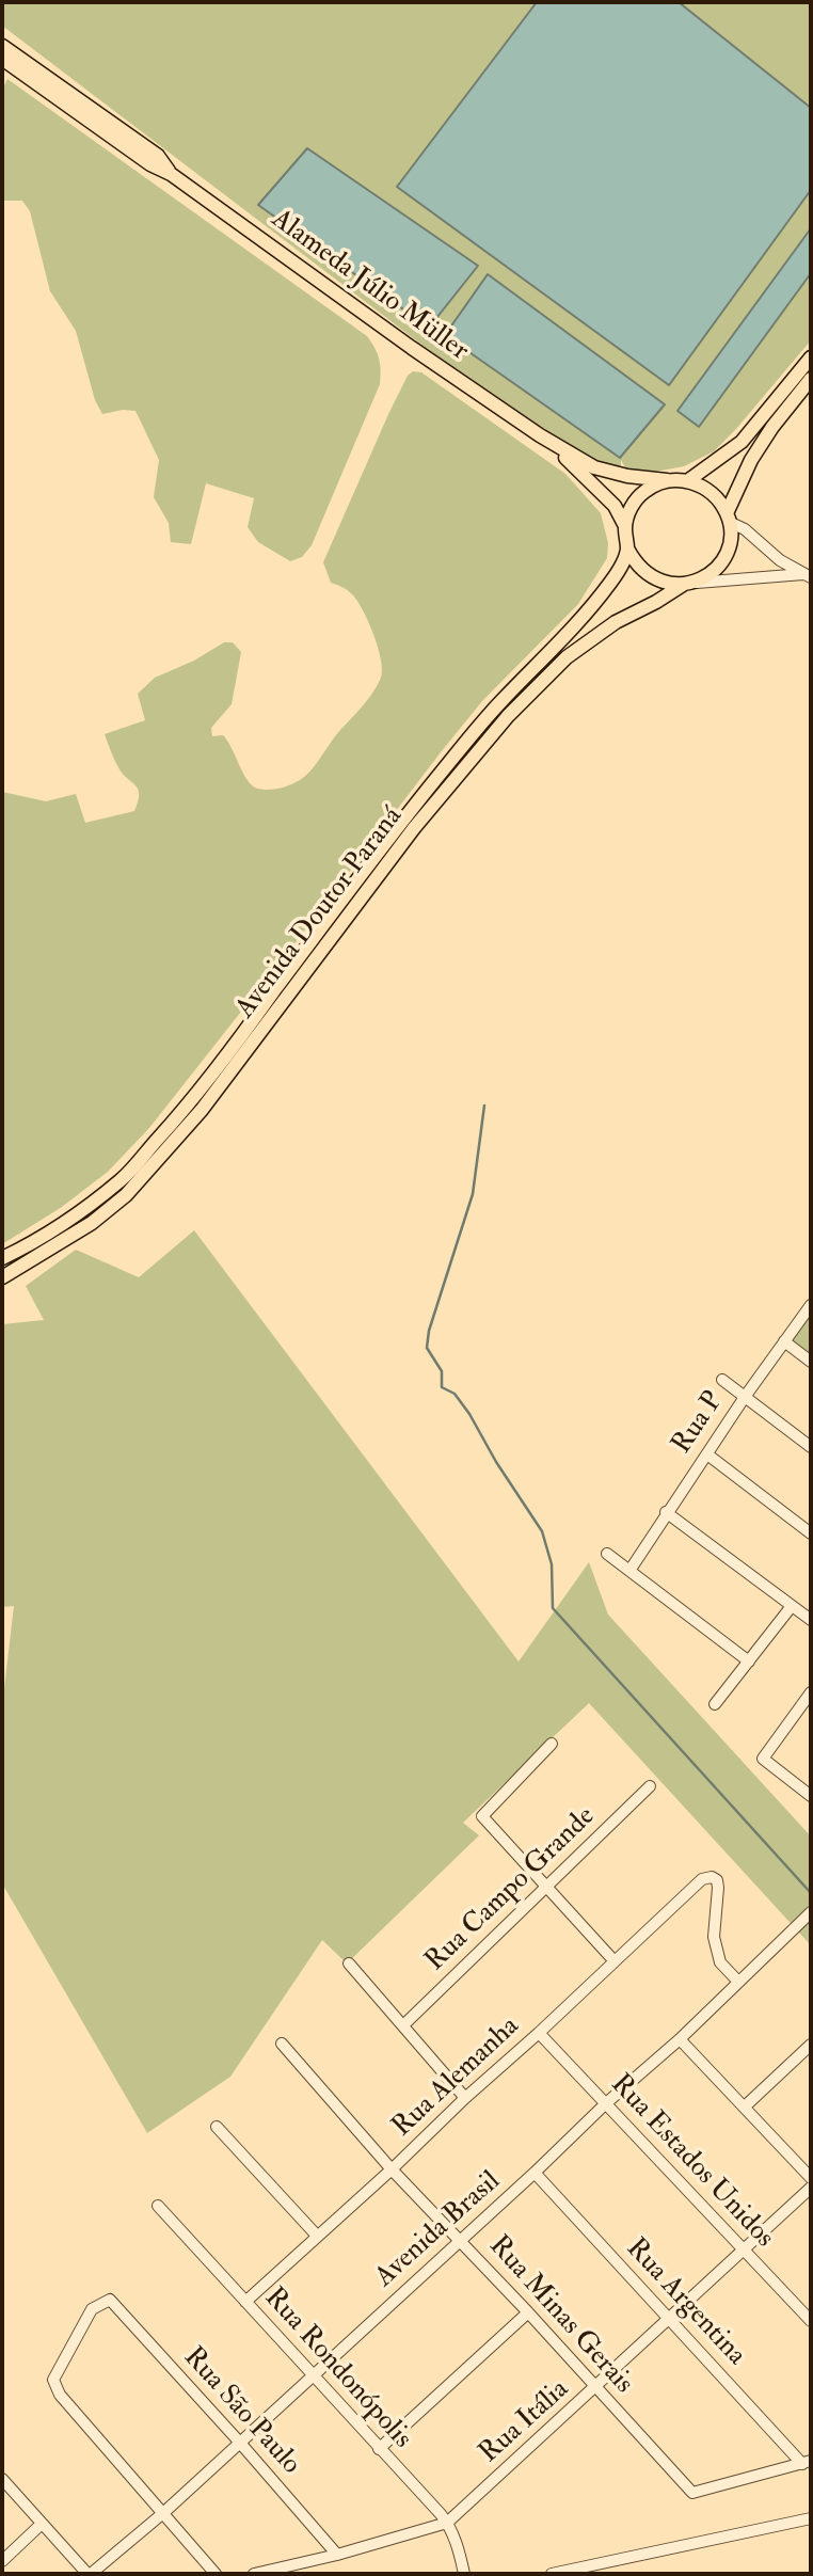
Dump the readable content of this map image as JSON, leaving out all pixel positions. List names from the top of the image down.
{
  "streets": {
    "main road": ["Alameda Júlio Müller", "Avenida Doutor Paraná"],
    "street": [
      "Rua P",
      "Rua Campo Grande",
      "Rua Alemanha",
      "Rua Estados Unidos",
      "Avenida Brasil",
      "Rua Argentina",
      "Rua Minas Gerais",
      "Rua Rondonópolis",
      "Rua São Paulo",
      "Rua Itália"
    ]
  },
  "crossings": [
    ["Alameda Júlio Müller", "Avenida Doutor Paraná"],
    ["Rua Alemanha", "Rua Estados Unidos"],
    ["Rua Alemanha", "Avenida Brasil"],
    ["Rua Alemanha", "Rua Minas Gerais"],
    ["Rua Alemanha", "Rua Rondonópolis"],
    ["Rua Estados Unidos", "Avenida Brasil"],
    ["Rua Estados Unidos", "Rua Itália"],
    ["Avenida Brasil", "Rua Argentina"],
    ["Avenida Brasil", "Rua Minas Gerais"],
    ["Avenida Brasil", "Rua Rondonópolis"],
    ["Avenida Brasil", "Rua São Paulo"],
    ["Rua Argentina", "Rua Minas Gerais"],
    ["Rua Argentina", "Rua Itália"],
    ["Rua Minas Gerais", "Rua Itália"],
    ["Rua Rondonópolis", "Rua Itália"],
    ["Rua São Paulo", "Rua Itália"]
  ]
}
